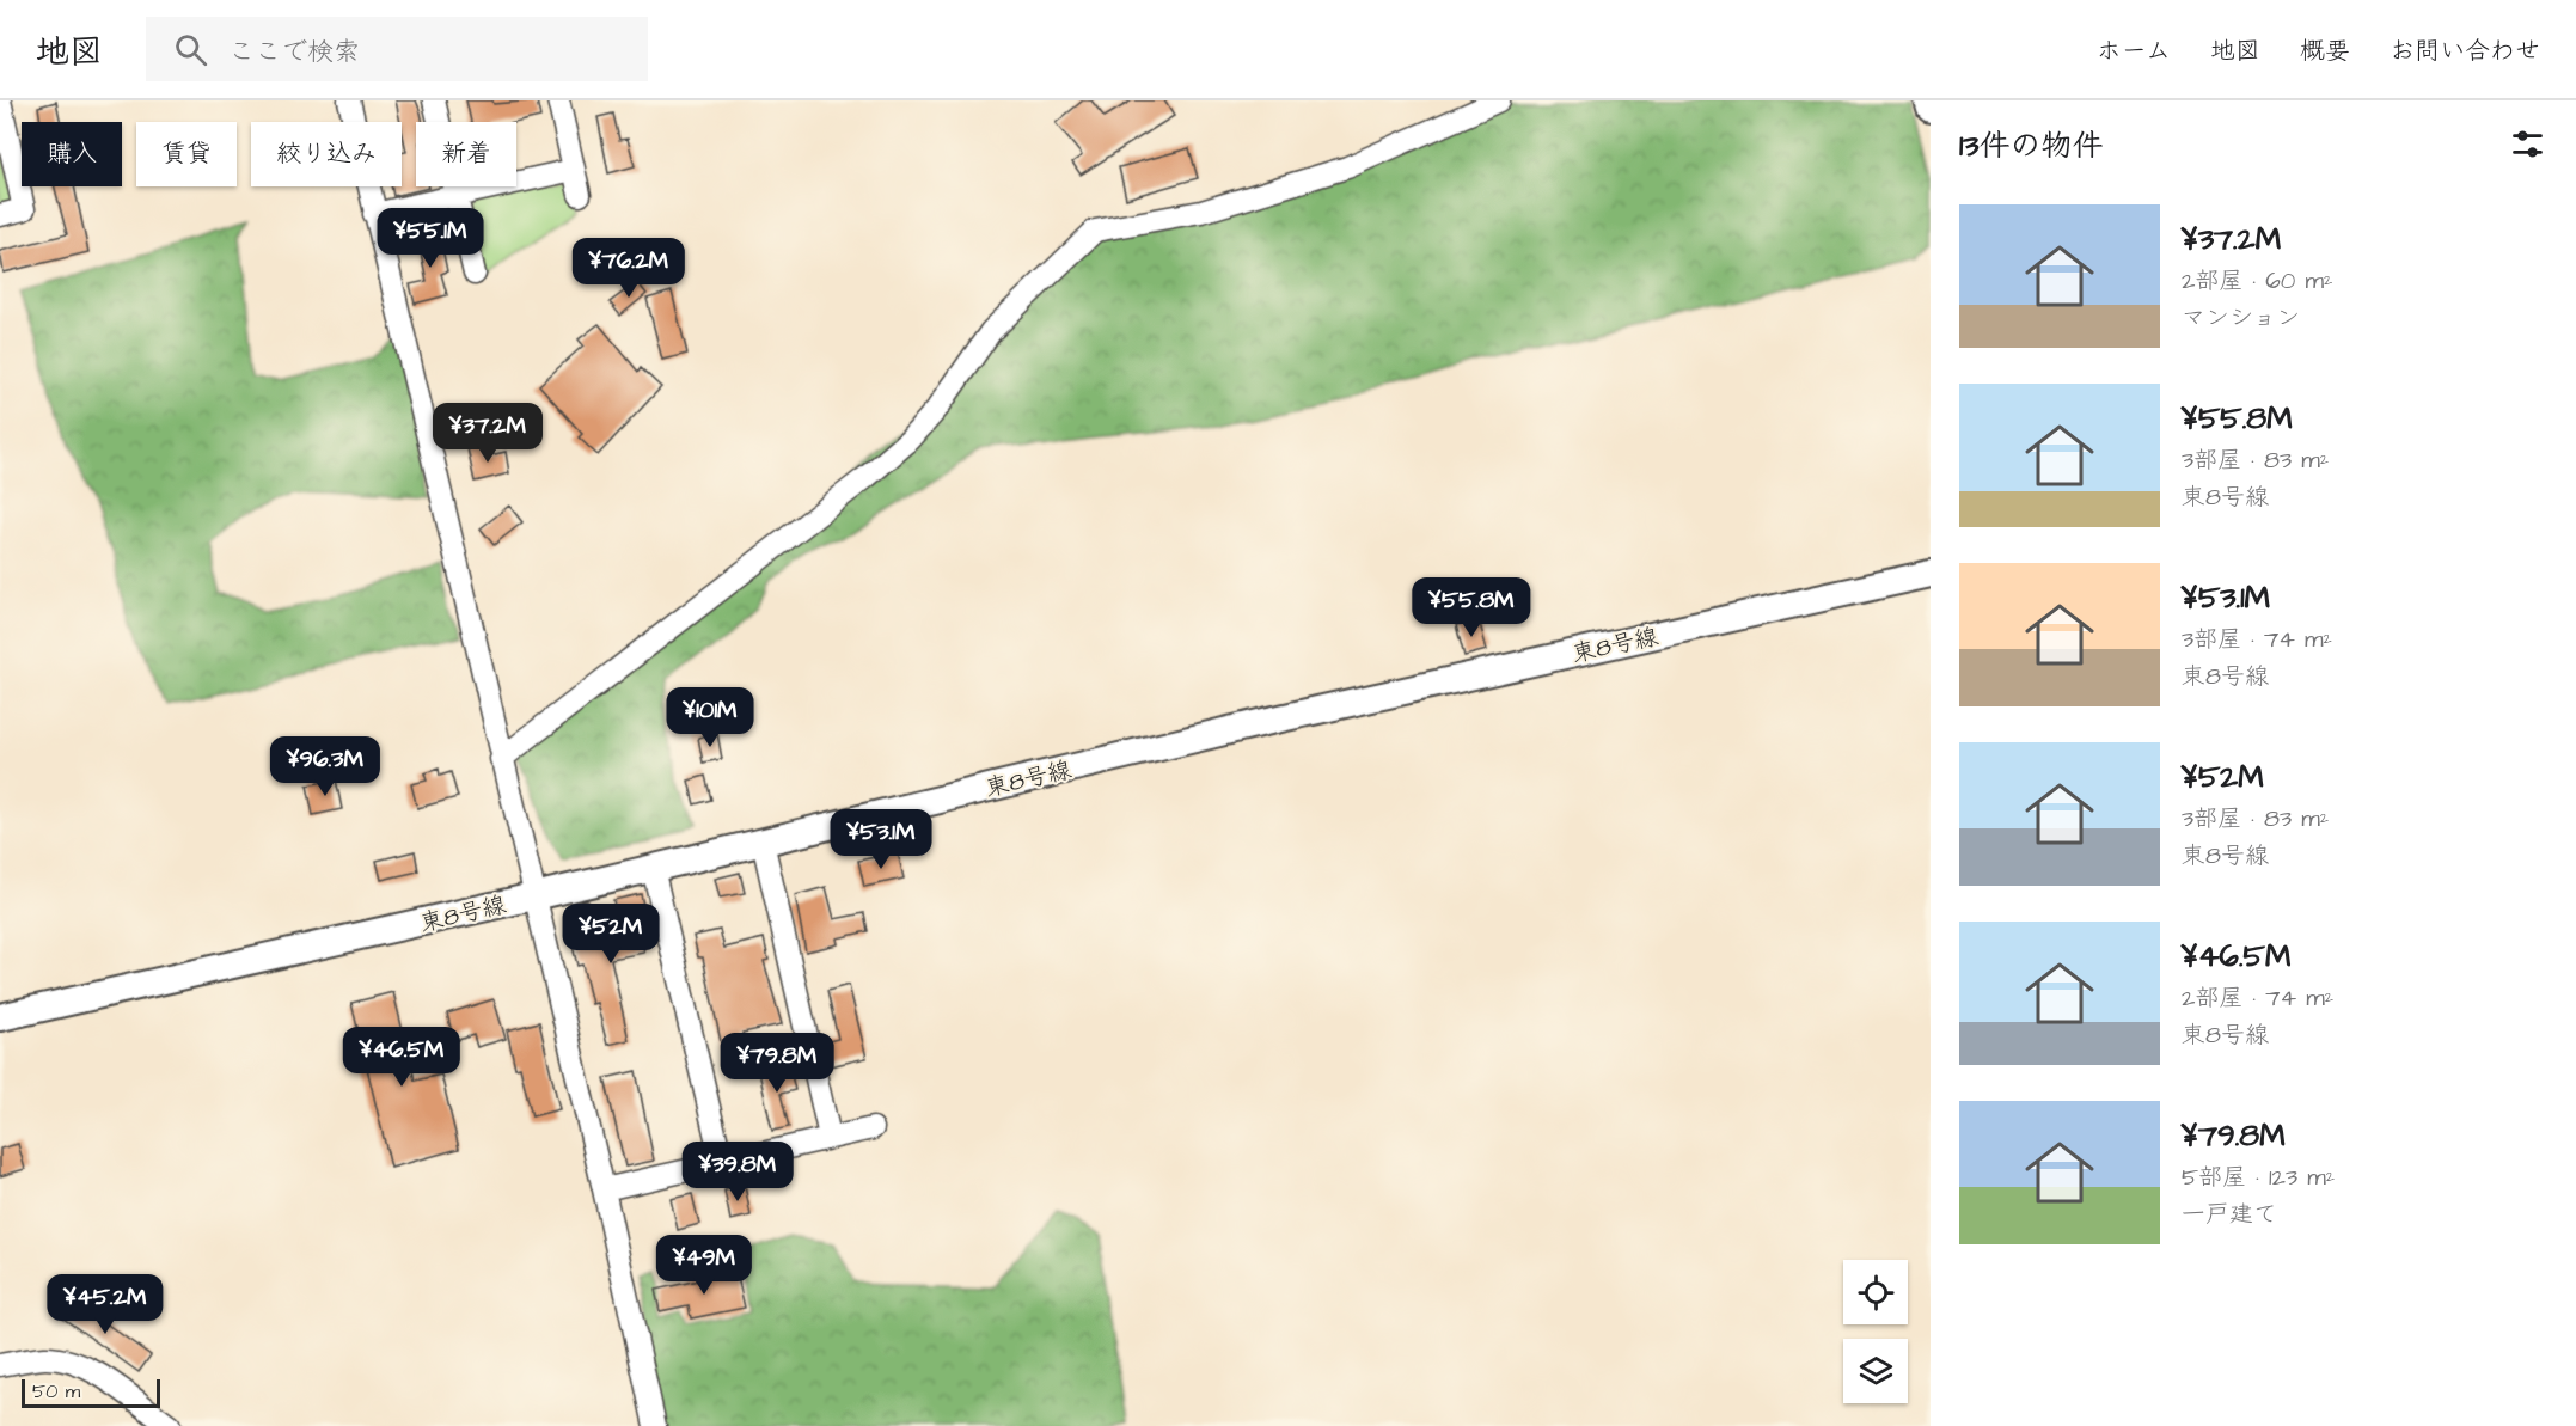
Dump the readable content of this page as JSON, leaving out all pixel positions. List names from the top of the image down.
{
  "streets": {
    "street": ["東8号線"]
  },
  "scale_bar": "50 m",
  "page": {
    "header": "地図",
    "search": "ここで検索",
    "nav": [
      "ホーム",
      "地図",
      "概要",
      "お問い合わせ"
    ],
    "heading": "13件の物件",
    "chip": [
      "購入",
      "賃貸",
      "絞り込み",
      "新着"
    ],
    "list": [
      {
        "name": "¥37.2M",
        "note": "2部屋 · 60 m² · マンション"
      },
      {
        "name": "¥55.8M",
        "note": "3部屋 · 83 m² · 東8号線"
      },
      {
        "name": "¥53.1M",
        "note": "3部屋 · 74 m² · 東8号線"
      },
      {
        "name": "¥52M",
        "note": "3部屋 · 83 m² · 東8号線"
      },
      {
        "name": "¥46.5M",
        "note": "2部屋 · 74 m² · 東8号線"
      },
      {
        "name": "¥79.8M",
        "note": "5部屋 · 123 m² · 一戸建て"
      }
    ],
    "price": [
      "¥55.1M",
      "¥76.2M",
      "¥37.2M",
      "¥55.8M",
      "¥101M",
      "¥96.3M",
      "¥53.1M",
      "¥52M",
      "¥46.5M",
      "¥79.8M",
      "¥39.8M",
      "¥49M",
      "¥45.2M"
    ],
    "scale": "50 m"
  }
}
